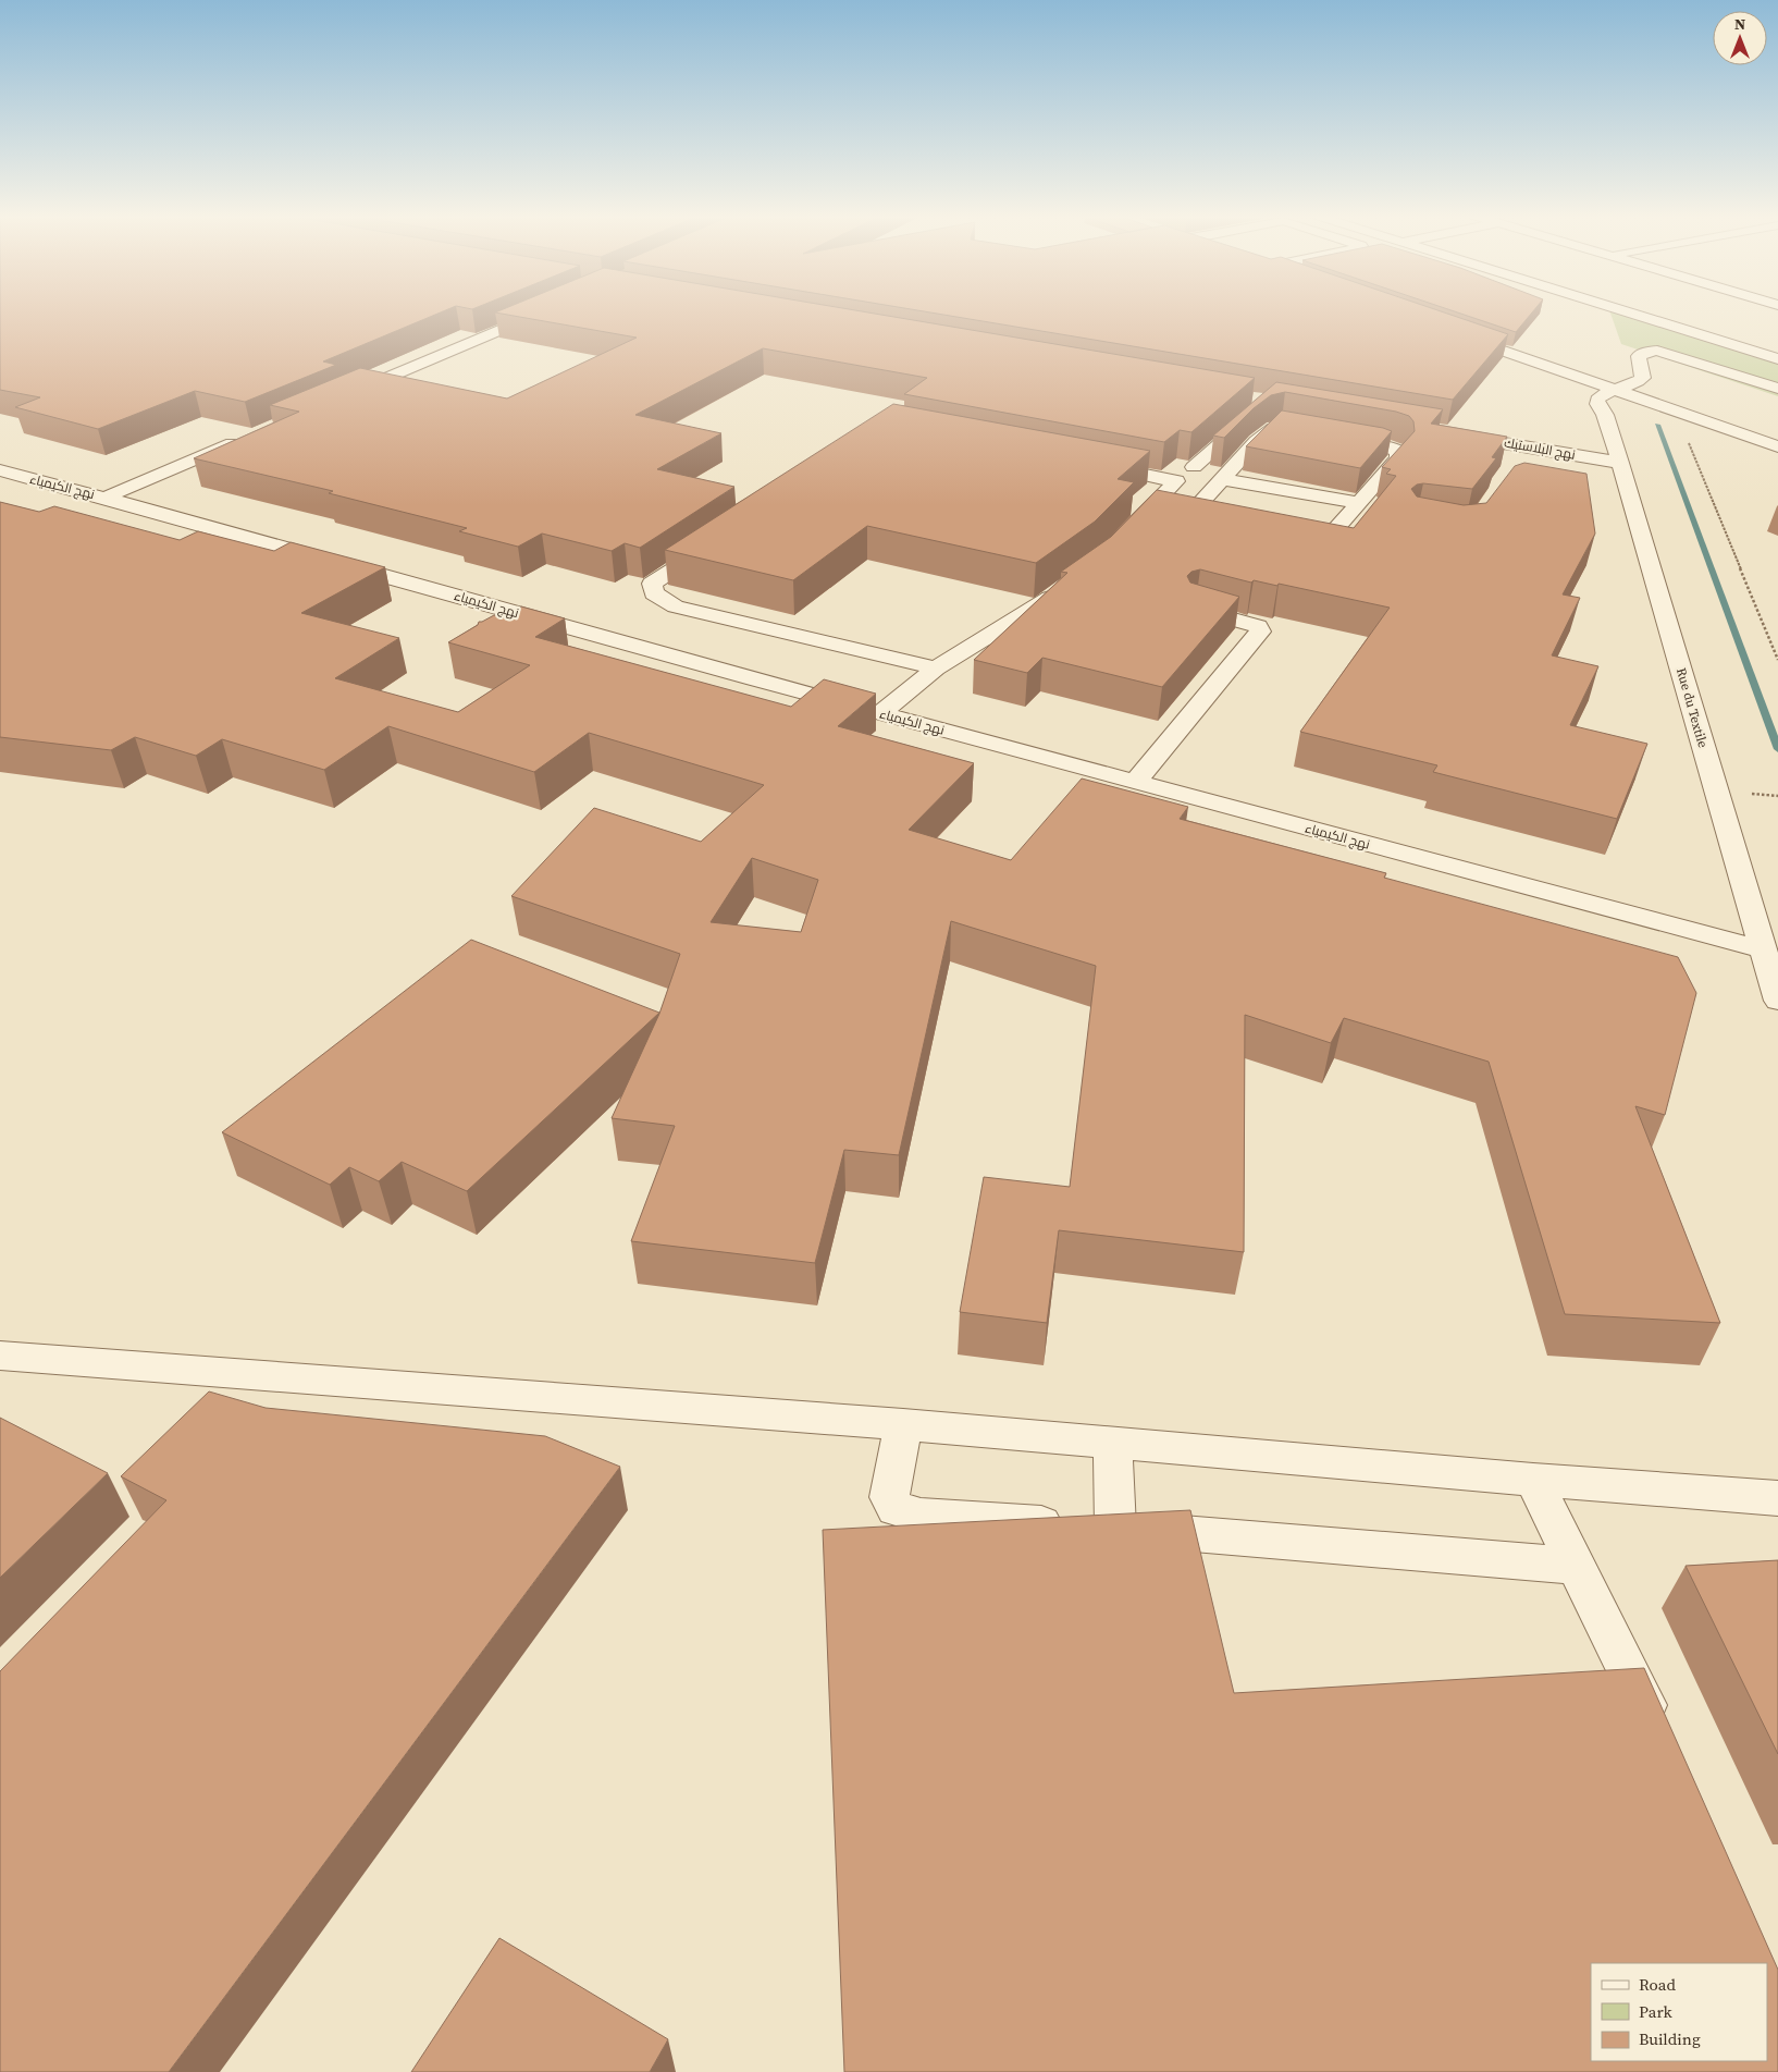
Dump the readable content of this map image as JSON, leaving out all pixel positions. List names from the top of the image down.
{
  "streets": {
    "street": ["نهج البلاستيك", "نهج الكيمياء", "Rue du Textile"]
  },
  "crossings": [
    ["نهج البلاستيك", "Rue du Textile"],
    ["نهج الكيمياء", "Rue du Textile"]
  ],
  "legend": ["Road", "Park", "Building"],
  "north": "top"
}
